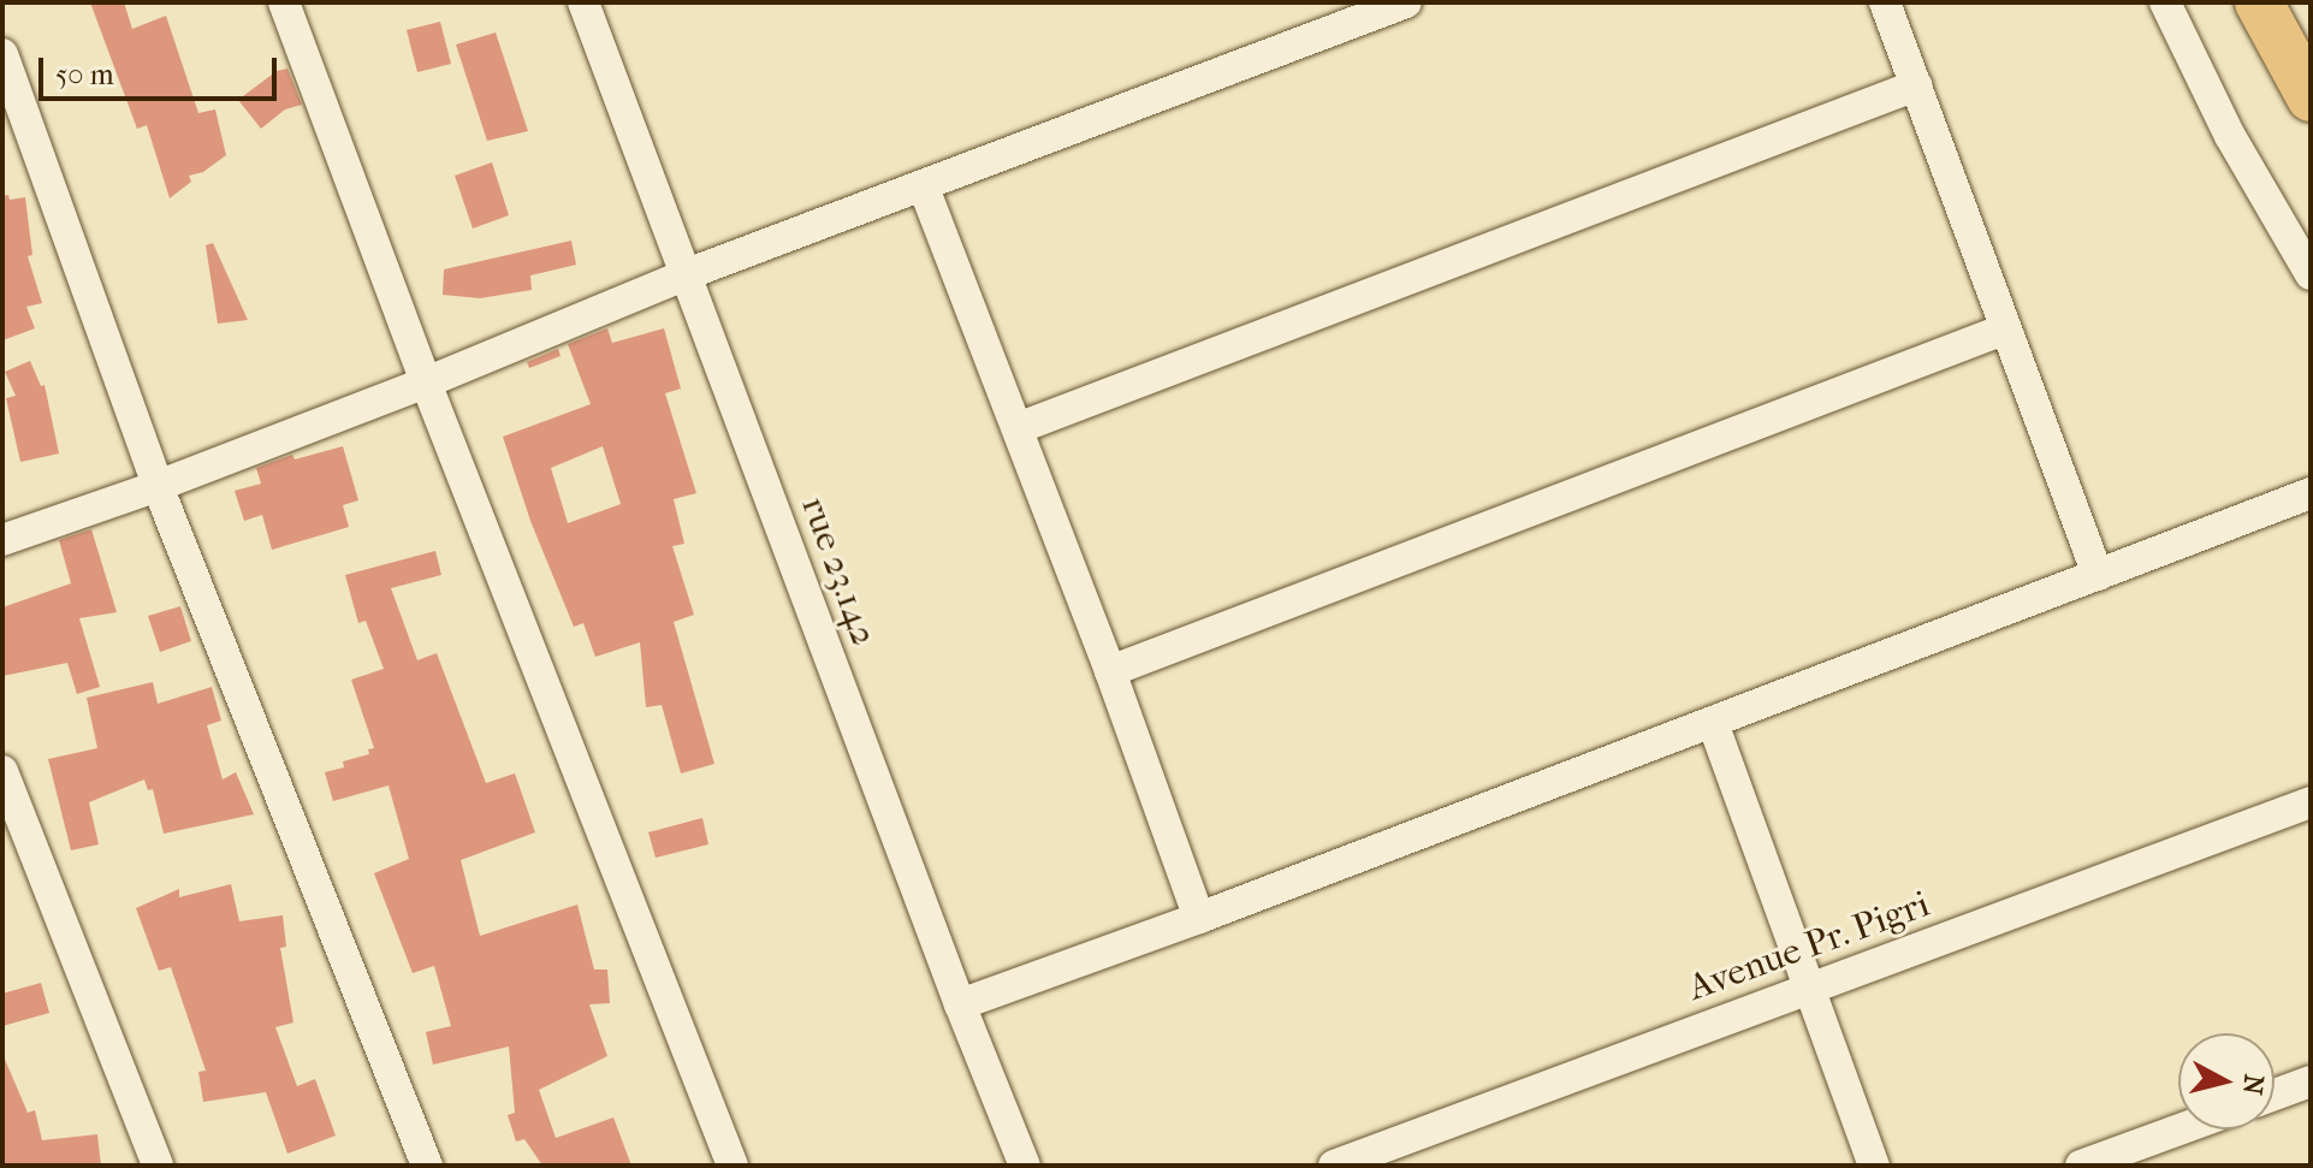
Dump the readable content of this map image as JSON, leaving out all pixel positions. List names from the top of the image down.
{
  "streets": {
    "street": ["rue 23.142", "Avenue Pr. Pigri"]
  },
  "scale_bar": "50 m",
  "north": "right"
}
